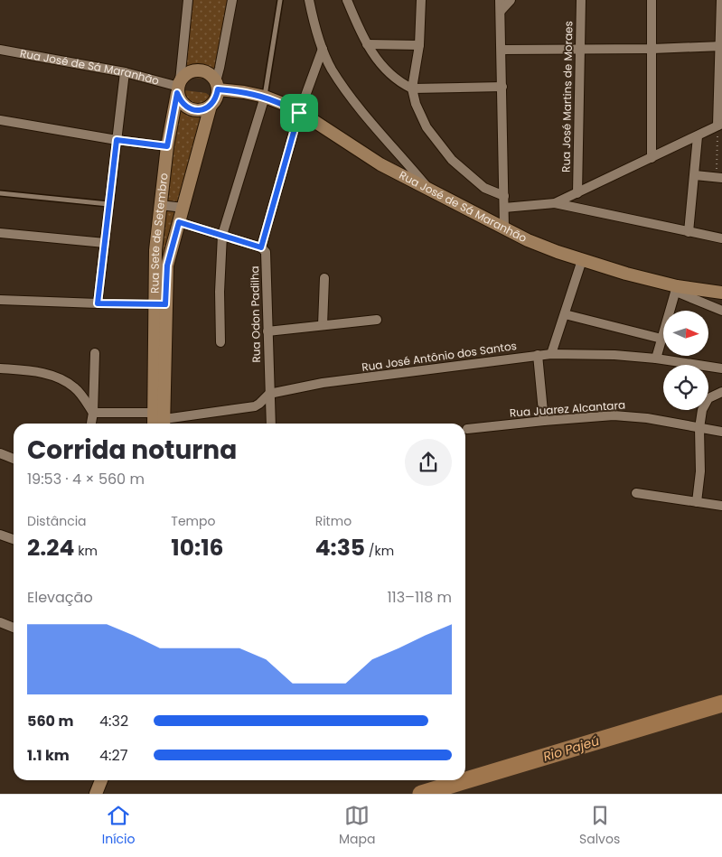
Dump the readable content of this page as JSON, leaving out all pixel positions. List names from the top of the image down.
{
  "streets": {
    "street": [
      "Rua José de Sá Maranhão",
      "Rua José Martins de Moraes",
      "Rua Sete de Setembro",
      "Rua Odon Padilha",
      "Rua José Antônio dos Santos",
      "Rua Juarez Alcantara"
    ]
  },
  "crossings": [
    ["Rua José de Sá Maranhão", "Rua Sete de Setembro"],
    ["Rua José de Sá Maranhão", "Rua Odon Padilha"],
    ["Rua Sete de Setembro", "Rua José Antônio dos Santos"],
    ["Rua Odon Padilha", "Rua José Antônio dos Santos"]
  ],
  "water": ["Rio Pajeú"],
  "north": "right",
  "page": {
    "heading": ["Corrida noturna", "19:53 · 4 × 560 m"],
    "stats": [
      ["Distância", "2.24 km"],
      ["Tempo", "10:16"],
      ["Ritmo", "4:35 /km"]
    ],
    "chart": ["Elevação", "113–118 m"],
    "list": [
      {
        "name": "560 m",
        "note": "4:32"
      },
      {
        "name": "1.1 km",
        "note": "4:27"
      }
    ],
    "tabs": ["Início", "Mapa", "Salvos"]
  }
}
